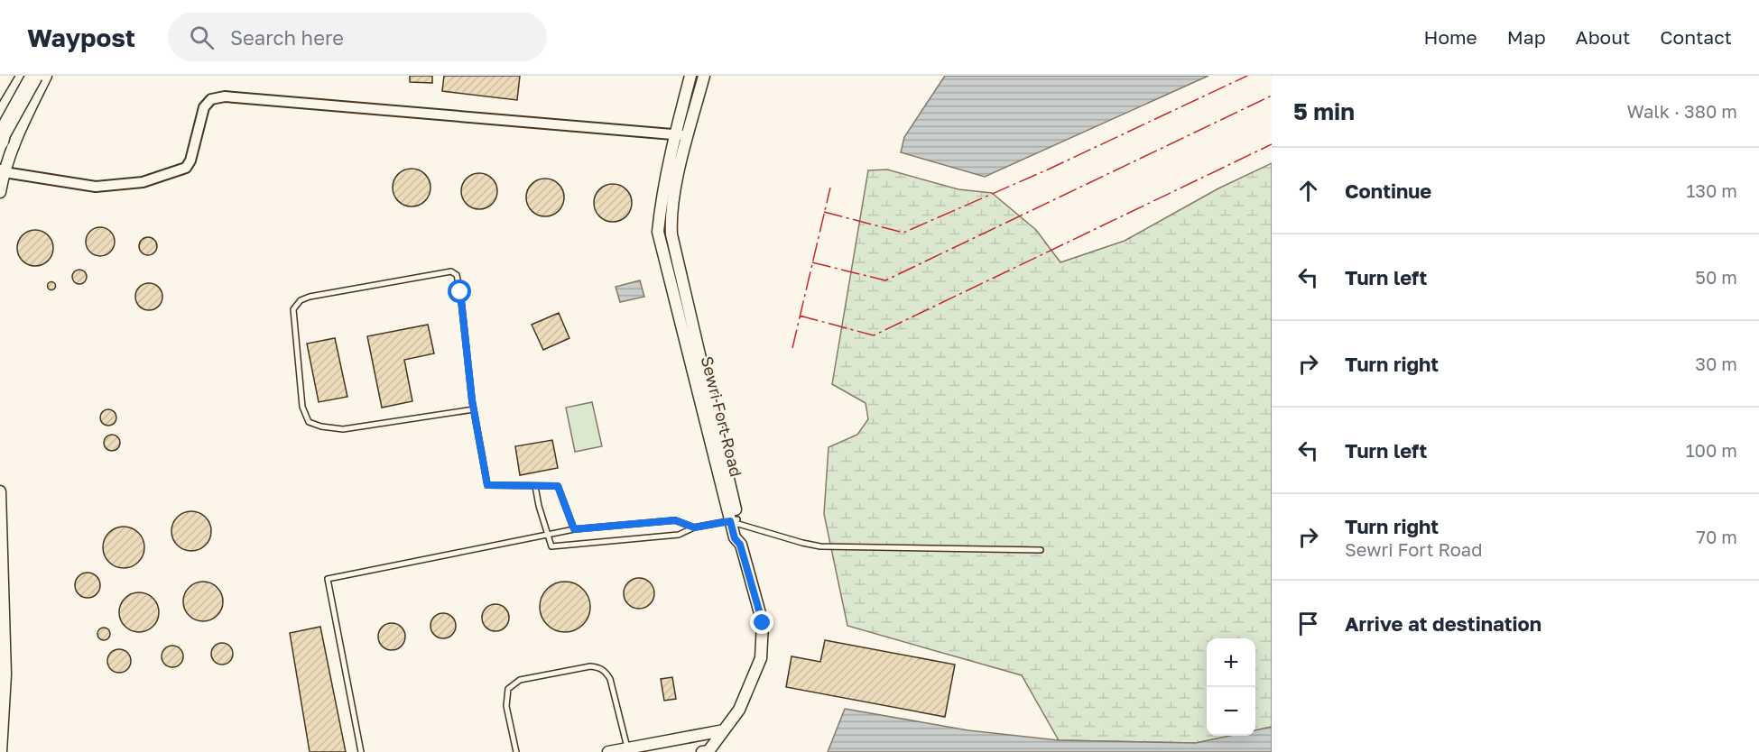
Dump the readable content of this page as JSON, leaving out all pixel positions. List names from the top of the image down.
{
  "streets": {
    "street": ["Sewri Fort Road"]
  },
  "page": {
    "header": "Waypost",
    "search": "Search here",
    "nav": [
      "Home",
      "Map",
      "About",
      "Contact"
    ],
    "heading": ["5 min", "Walk · 380 m"],
    "list": [
      ["Continue", "130 m"],
      ["Turn left", "50 m"],
      ["Turn right", "30 m"],
      ["Turn left", "100 m"],
      ["Turn right", "Sewri Fort Road", "70 m"],
      "Arrive at destination"
    ],
    "map_buttons": ["+", "−"]
  }
}
